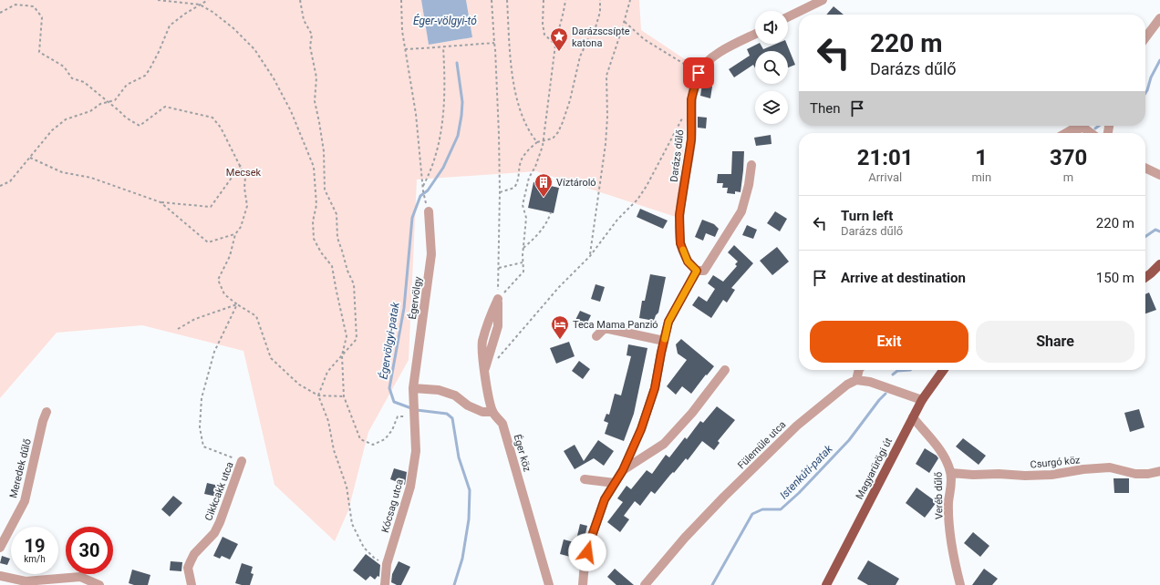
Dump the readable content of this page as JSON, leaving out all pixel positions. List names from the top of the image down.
{
  "streets": {
    "main road": ["Magyarürögi út"],
    "street": [
      "Darázs dűlő",
      "Égervölgy",
      "Fülemüle utca",
      "Éger köz",
      "Csurgó köz",
      "Meredek dűlő",
      "Cikkcakk utca",
      "Veréb dűlő",
      "Kócsag utca"
    ]
  },
  "crossings": [
    ["Égervölgy", "Kócsag utca"],
    ["Csurgó köz", "Veréb dűlő"],
    ["Magyarürögi út", "Veréb dűlő"]
  ],
  "water": ["Éger-völgyi-tó", "Égervölgyi-patak", "Istenkúti-patak"],
  "parks": ["Mecsek"],
  "places": {
    "place": ["Darázscsípte katona"],
    "building": ["Víztároló"],
    "hotel": ["Teca Mama Panzió"]
  },
  "page": {
    "turn": ["220 m", "Darázs dűlő"],
    "then": "Then",
    "eta": [
      "21:01",
      "Arrival",
      "1",
      "min",
      "370",
      "m"
    ],
    "list": [
      {
        "name": "Turn left",
        "note": "Darázs dűlő",
        "value": "220 m"
      },
      {
        "name": "Arrive at destination",
        "value": "150 m"
      }
    ],
    "buttons": ["Exit", "Share"],
    "speed": "19 km/h",
    "limit": "30"
  }
}
